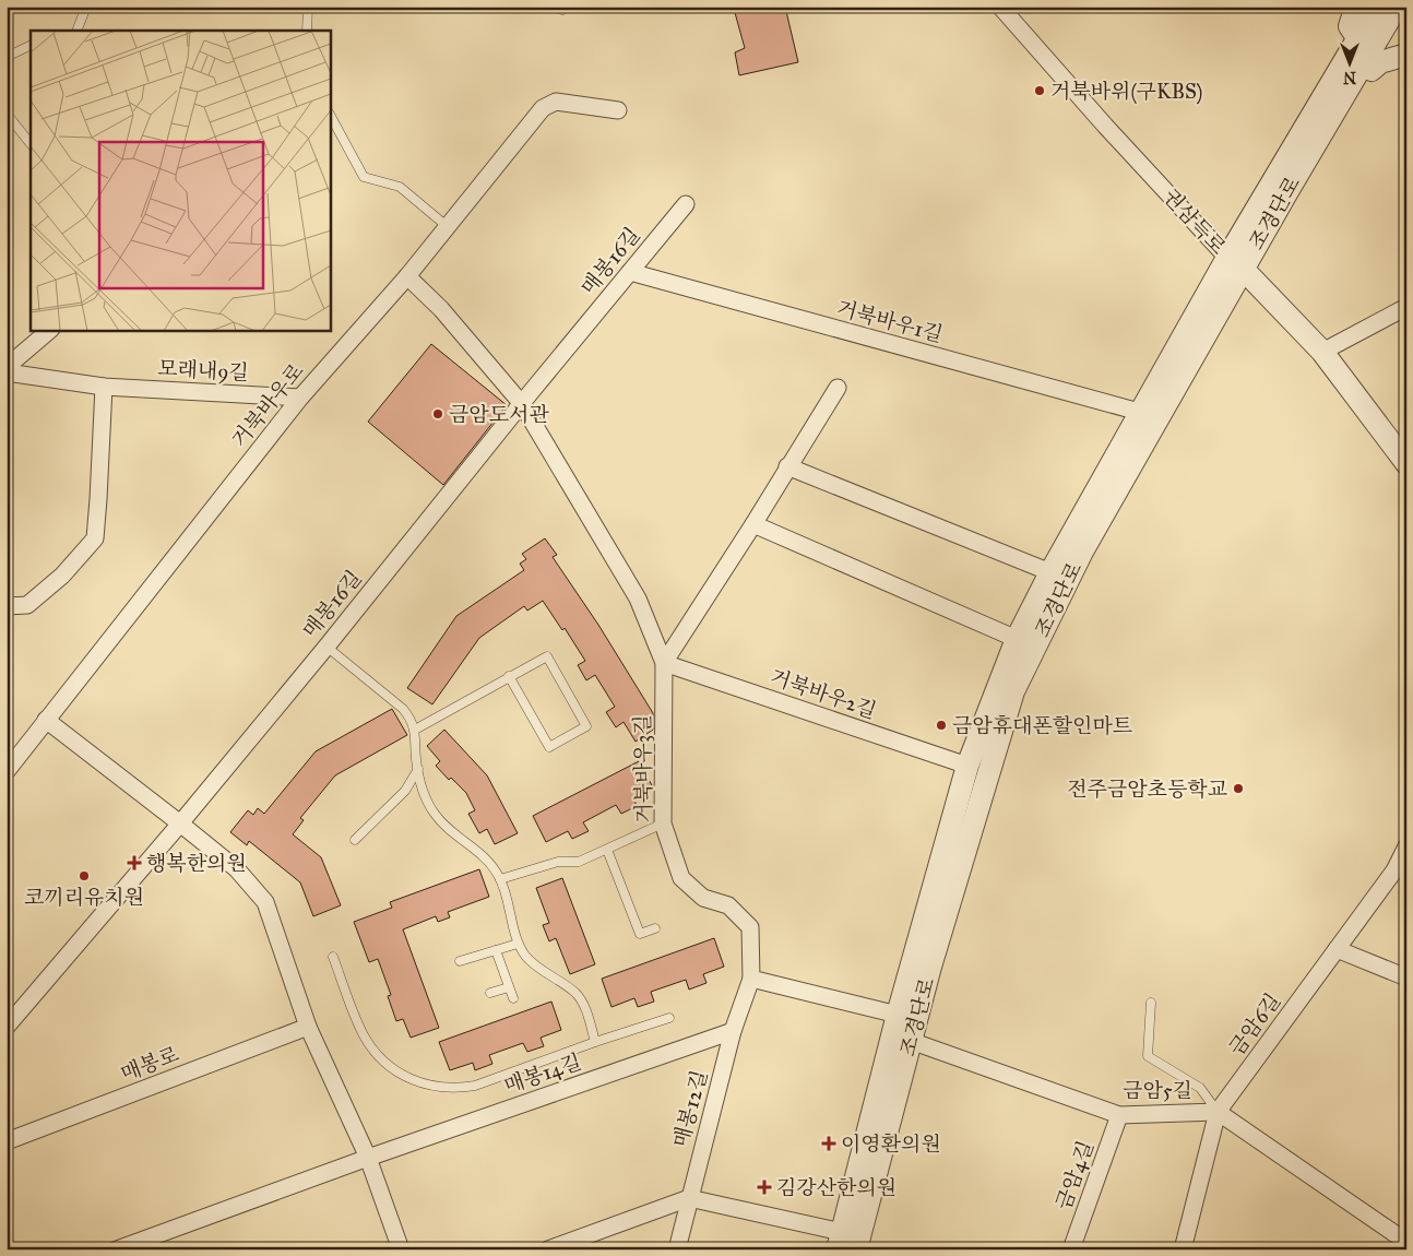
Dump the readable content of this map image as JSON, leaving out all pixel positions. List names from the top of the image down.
{
  "streets": {
    "street": [
      "조경단로",
      "권삼득로",
      "매봉16길",
      "거북바우1길",
      "모래내9길",
      "거북바우로",
      "거북바우2길",
      "거북바우3길",
      "금암6길",
      "매봉로",
      "매봉14길",
      "금암5길",
      "매봉12길",
      "금암4길"
    ]
  },
  "crossings": [
    ["조경단로", "권삼득로"],
    ["조경단로", "거북바우1길"],
    ["조경단로", "거북바우2길"],
    ["조경단로", "금암5길"],
    ["매봉16길", "거북바우1길"],
    ["매봉16길", "거북바우3길"],
    ["모래내9길", "거북바우로"],
    ["거북바우로", "거북바우3길"],
    ["거북바우2길", "거북바우3길"],
    ["거북바우3길", "매봉14길"],
    ["거북바우3길", "매봉12길"],
    ["금암6길", "금암5길"],
    ["매봉14길", "매봉12길"],
    ["금암5길", "금암4길"]
  ],
  "places": {
    "other": [
      "거북바위(구KBS)",
      "금암도서관",
      "금암휴대폰할인마트",
      "전주금암초등학교",
      "코끼리유치원"
    ],
    "health": ["행복한의원", "이영환의원", "김강산한의원"]
  },
  "north": "bottom"
}
